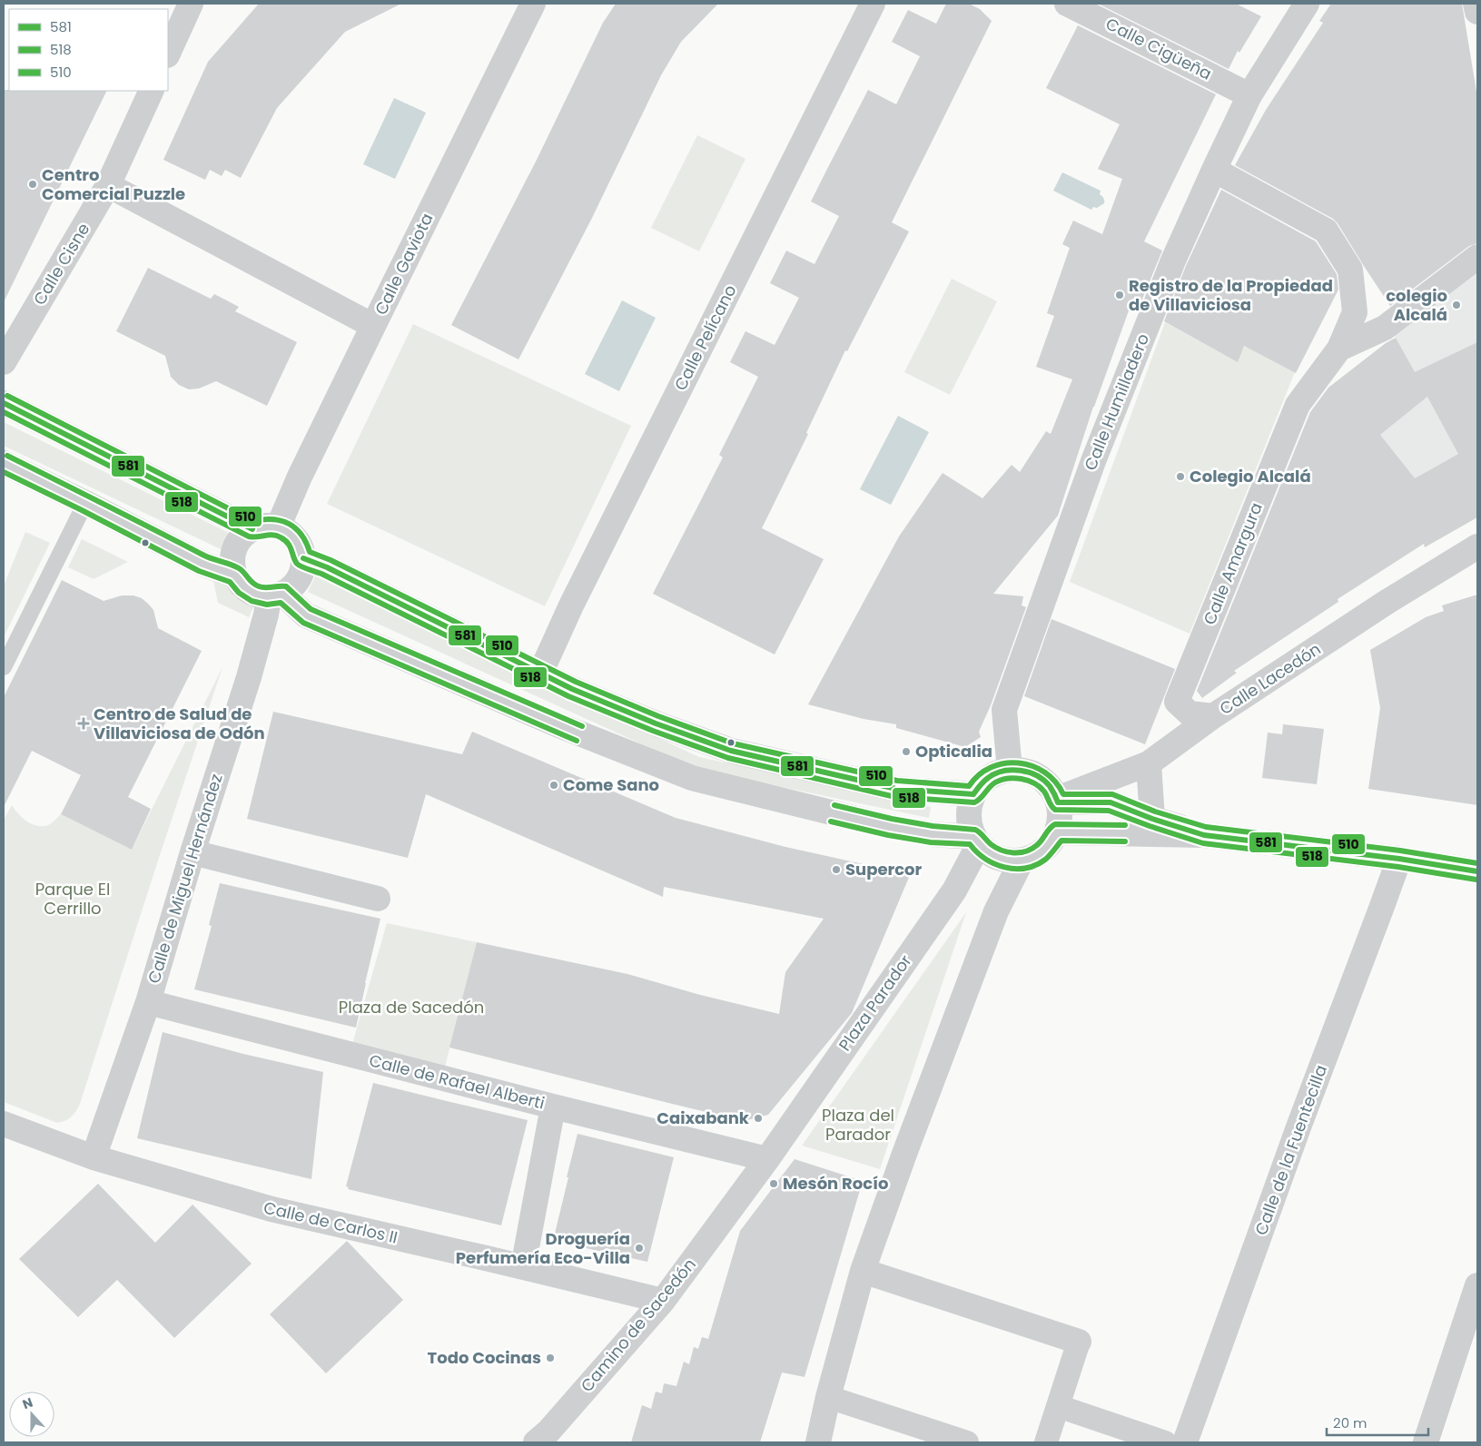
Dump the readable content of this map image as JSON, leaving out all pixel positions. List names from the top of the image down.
{
  "streets": {
    "street": [
      "Calle Cigüeña",
      "Calle Cisne",
      "Calle Gaviota",
      "Calle Pelícano",
      "Calle Humilladero",
      "Calle Amargura",
      "Calle Lacedón",
      "Calle de Miguel Hernández",
      "Plaza Parador",
      "Calle de Rafael Alberti",
      "Calle de la Fuentecilla",
      "Calle de Carlos II",
      "Camino de Sacedón"
    ]
  },
  "crossings": [
    ["Calle Cigüeña", "Calle Humilladero"],
    ["Calle Gaviota", "Calle de Miguel Hernández"],
    ["Calle Humilladero", "Calle Lacedón"],
    ["Calle Humilladero", "Plaza Parador"],
    ["Calle Amargura", "Calle Lacedón"],
    ["Calle Lacedón", "Plaza Parador"],
    ["Calle de Miguel Hernández", "Calle de Rafael Alberti"],
    ["Calle de Miguel Hernández", "Calle de Carlos II"],
    ["Plaza Parador", "Calle de Rafael Alberti"],
    ["Plaza Parador", "Camino de Sacedón"],
    ["Calle de Rafael Alberti", "Camino de Sacedón"],
    ["Calle de Carlos II", "Camino de Sacedón"]
  ],
  "parks": ["Parque El Cerrillo", "Plaza de Sacedón", "Plaza del Parador"],
  "places": {
    "other": [
      "Centro Comercial Puzzle",
      "Registro de la Propiedad de Villaviciosa",
      "colegio Alcalá",
      "Colegio Alcalá",
      "Opticalia",
      "Come Sano",
      "Supercor",
      "Caixabank",
      "Mesón Rocío",
      "Droguería Perfumería Eco-Villa",
      "Todo Cocinas"
    ],
    "health": ["Centro de Salud de Villaviciosa de Odón"]
  },
  "lines": ["transit line 510", "transit line 581", "transit line 518"],
  "legend": ["581", "518", "510"],
  "scale_bar": "20 m",
  "north": "top"
}
